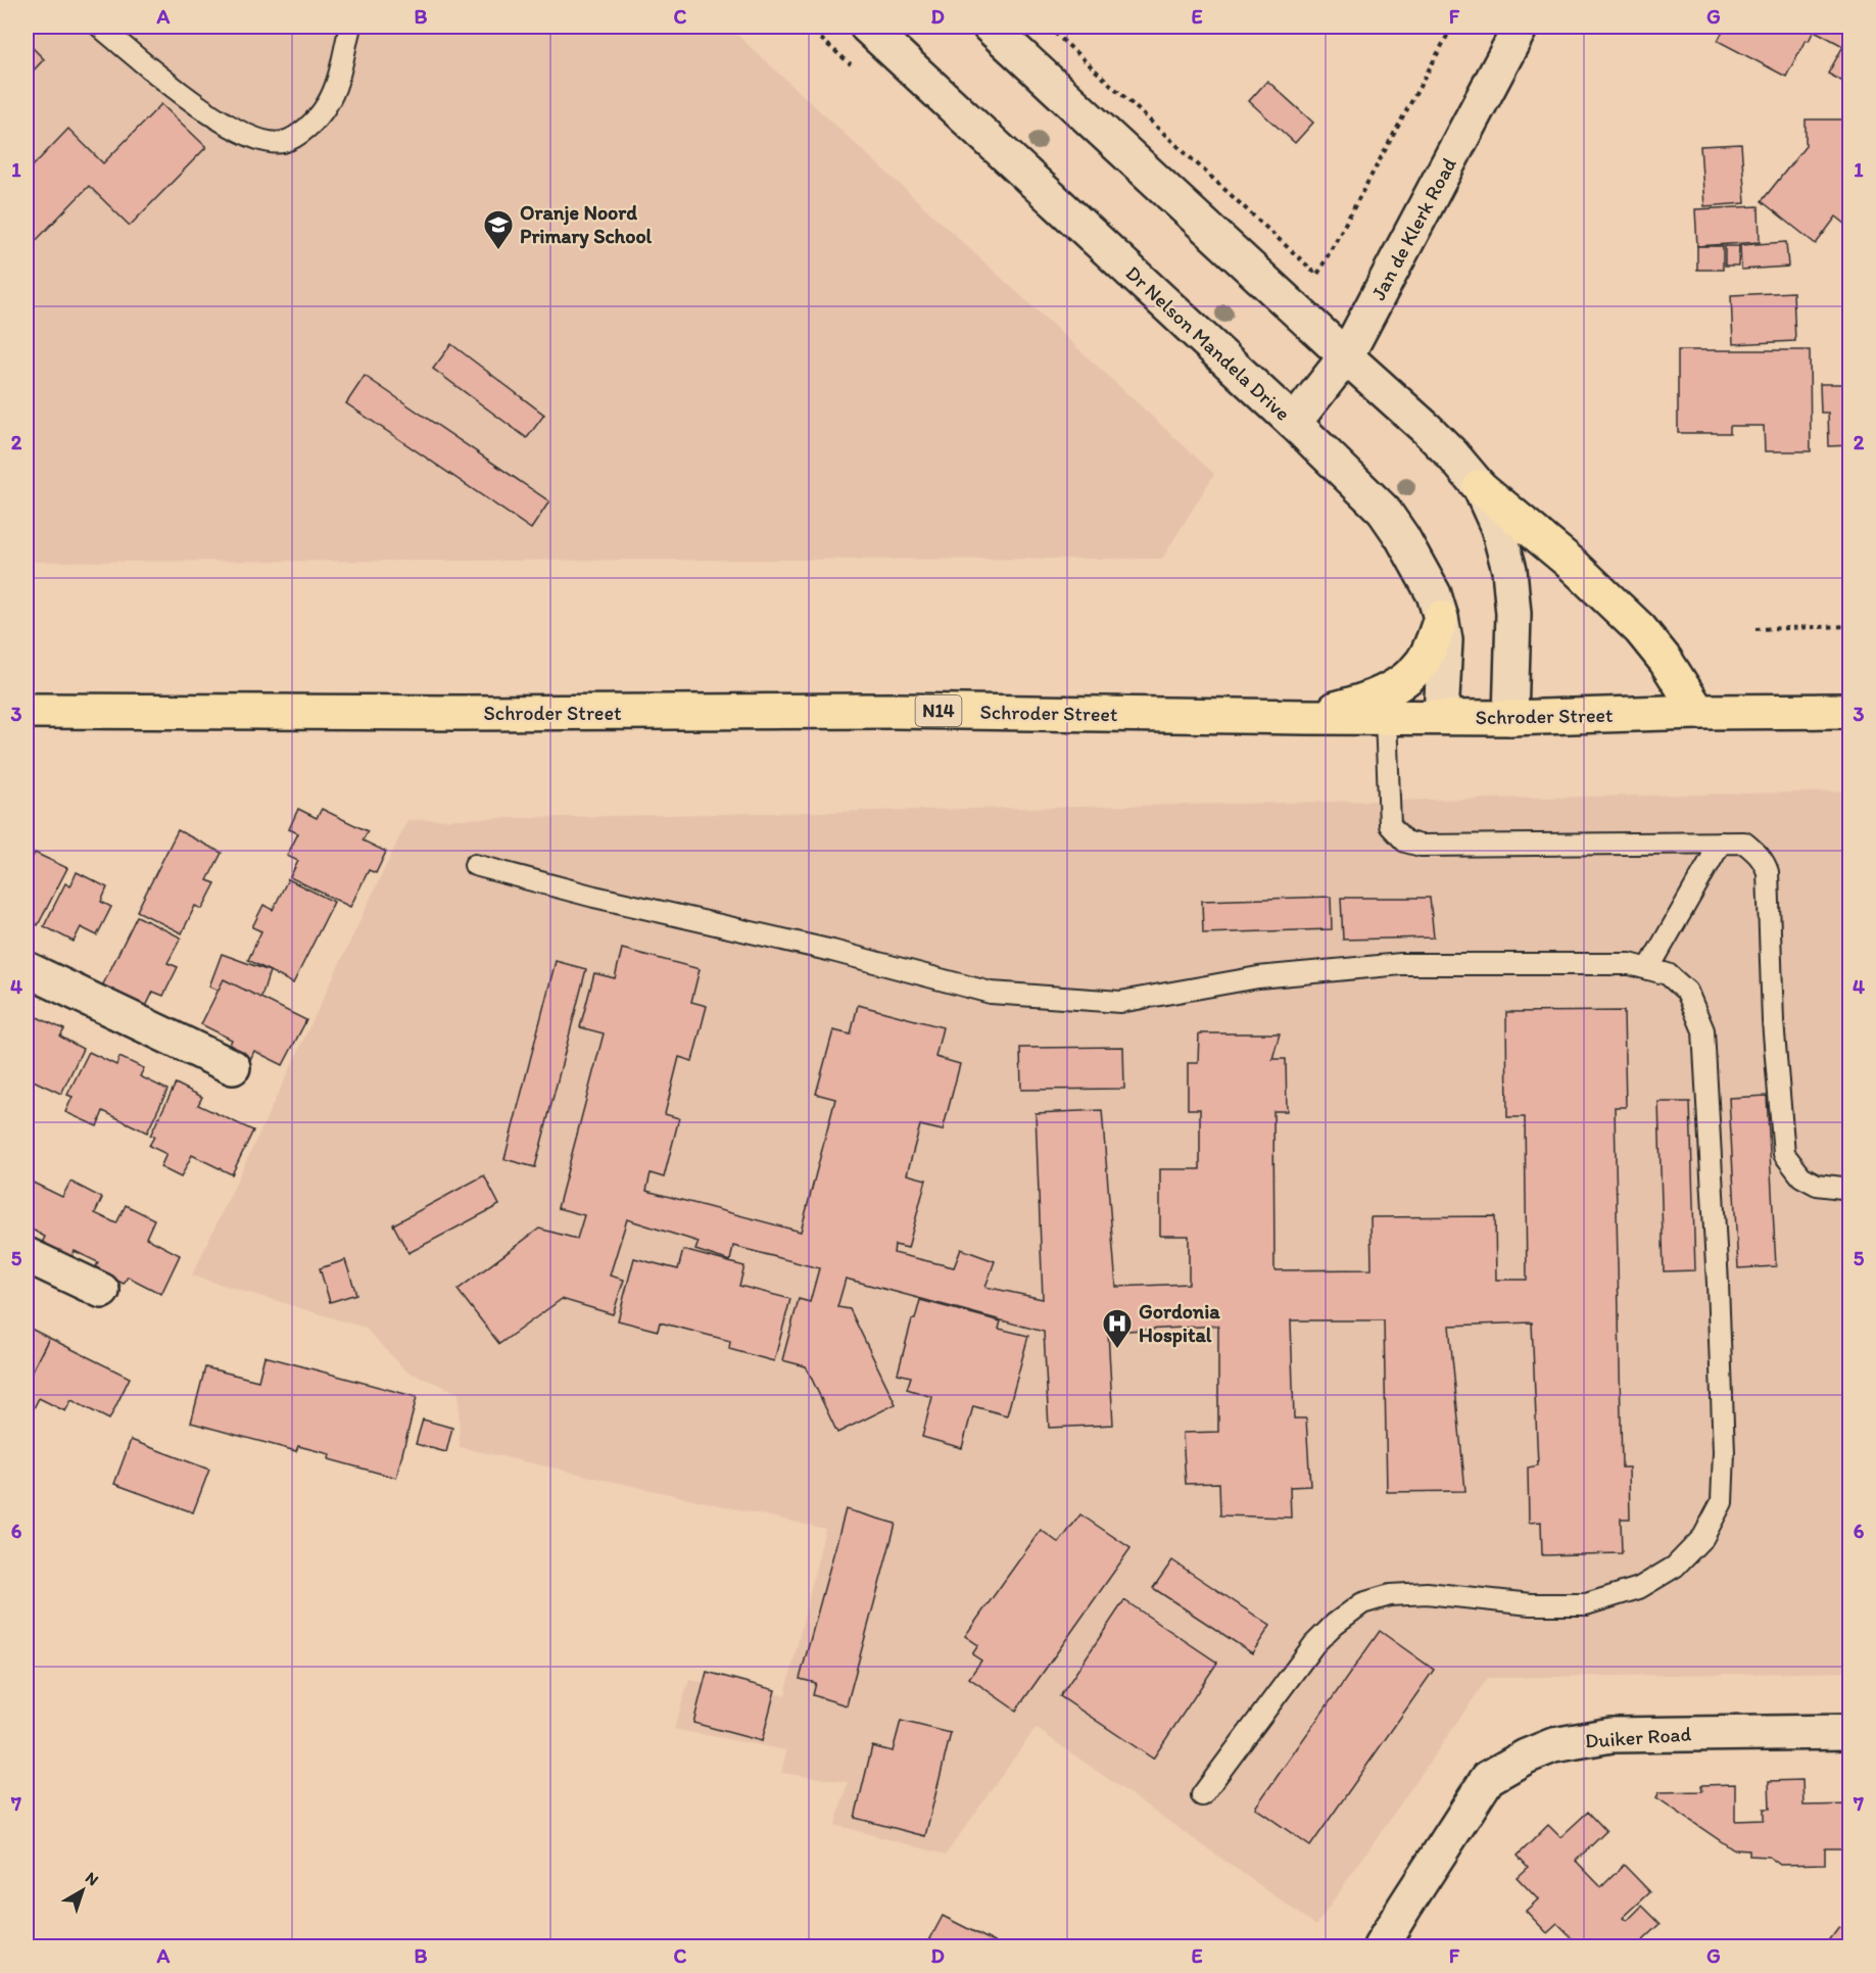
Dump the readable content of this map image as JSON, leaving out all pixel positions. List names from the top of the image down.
{
  "streets": {
    "highway": ["N14", "Schroder Street"],
    "street": ["Jan de Klerk Road", "Dr Nelson Mandela Drive", "Duiker Road"]
  },
  "crossings": [
    ["Jan de Klerk Road", "Dr Nelson Mandela Drive"],
    ["Dr Nelson Mandela Drive", "Schroder Street"]
  ],
  "places": {
    "school or university": ["Oranje Noord Primary School"],
    "hospital": ["Gordonia Hospital"]
  },
  "north": "top right",
  "grid": {
    "columns": [
      "A",
      "B",
      "C",
      "D",
      "E",
      "F",
      "G"
    ],
    "rows": [
      "1",
      "2",
      "3",
      "4",
      "5",
      "6",
      "7"
    ]
  }
}
